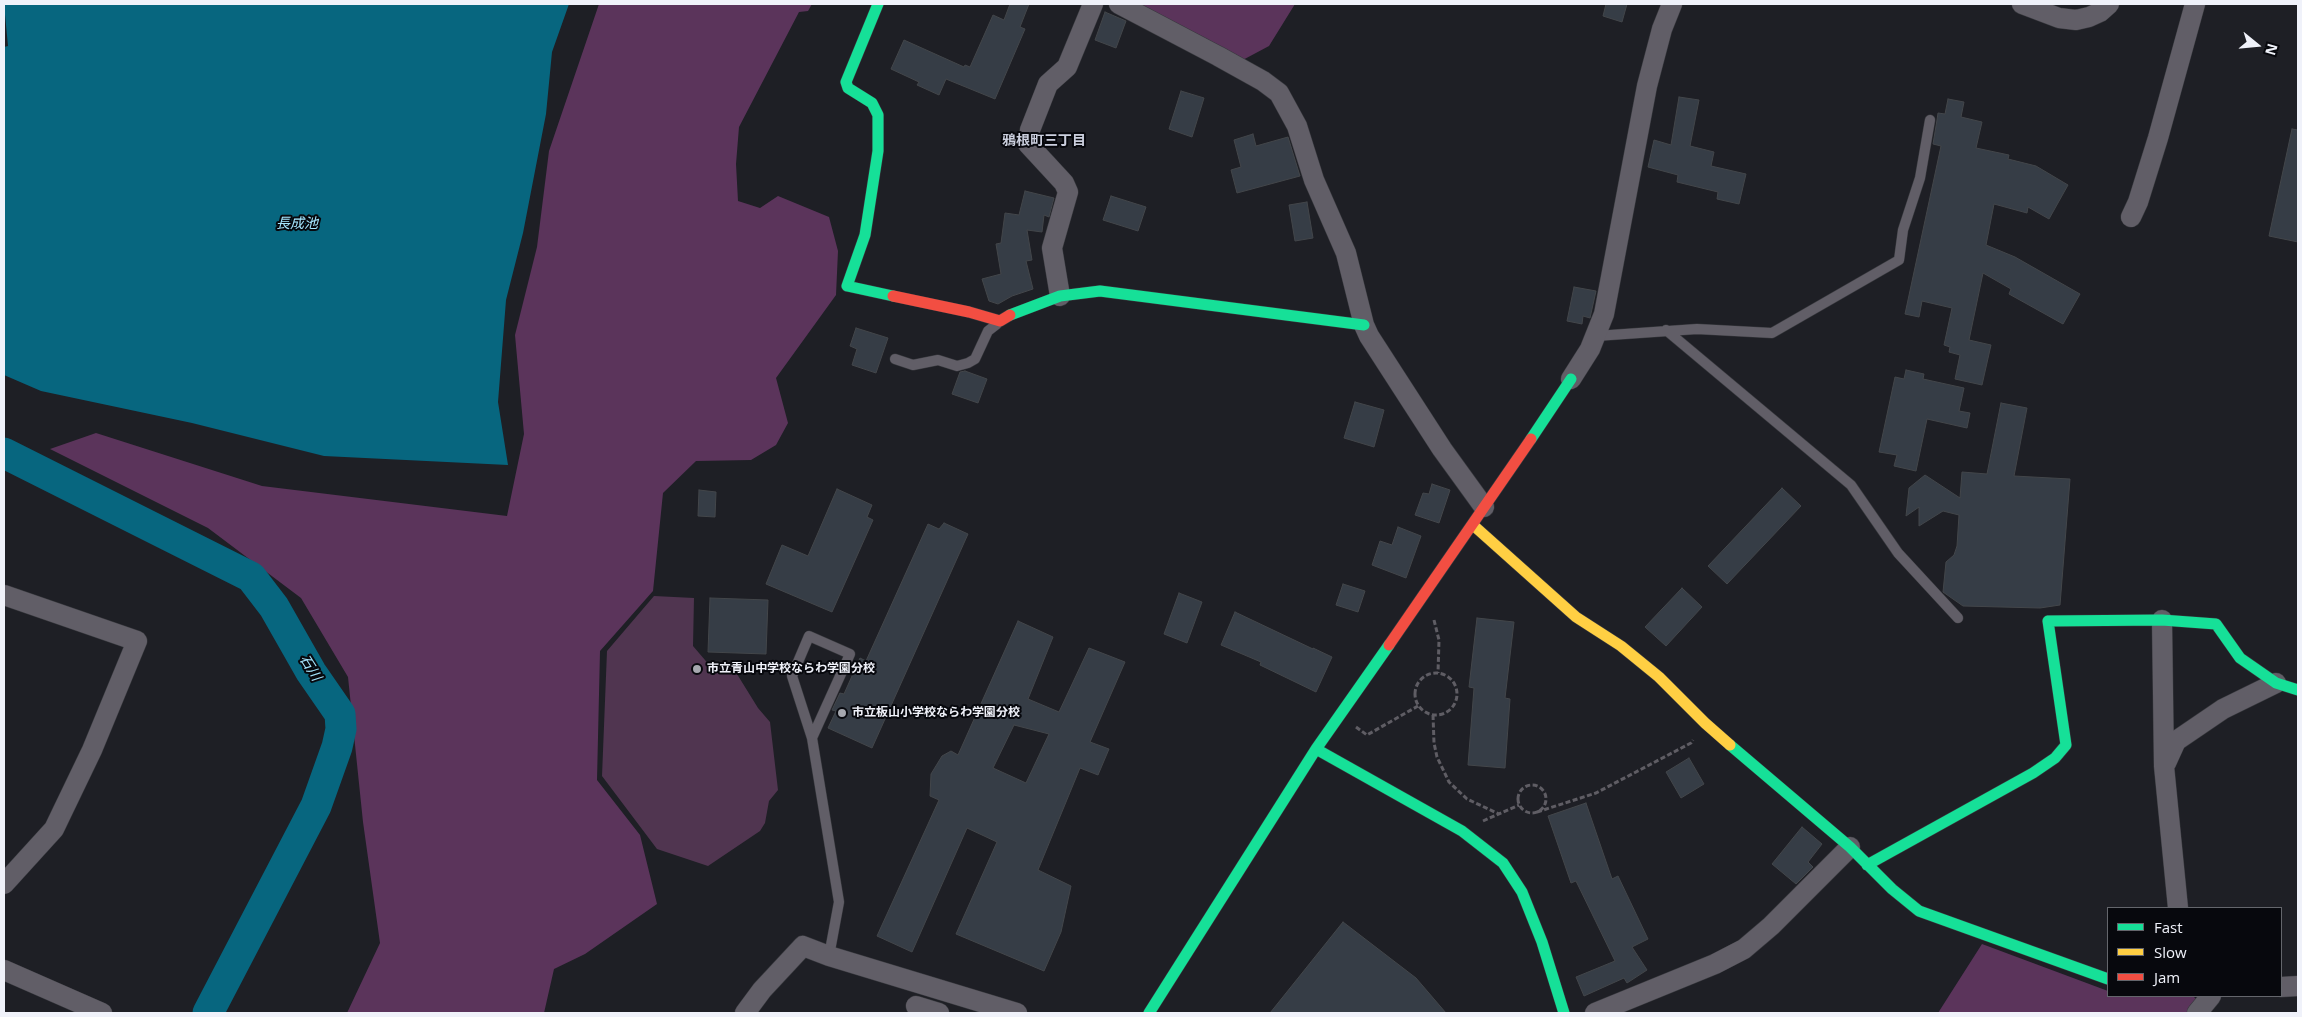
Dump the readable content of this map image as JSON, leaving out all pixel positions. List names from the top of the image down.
{
  "districts": ["鴉根町三丁目"],
  "water": ["長成池", "石川"],
  "places": ["市立青山中学校ならわ学園分校", "市立板山小学校ならわ学園分校"],
  "legend": ["Fast", "Slow", "Jam"],
  "north": "right"
}
